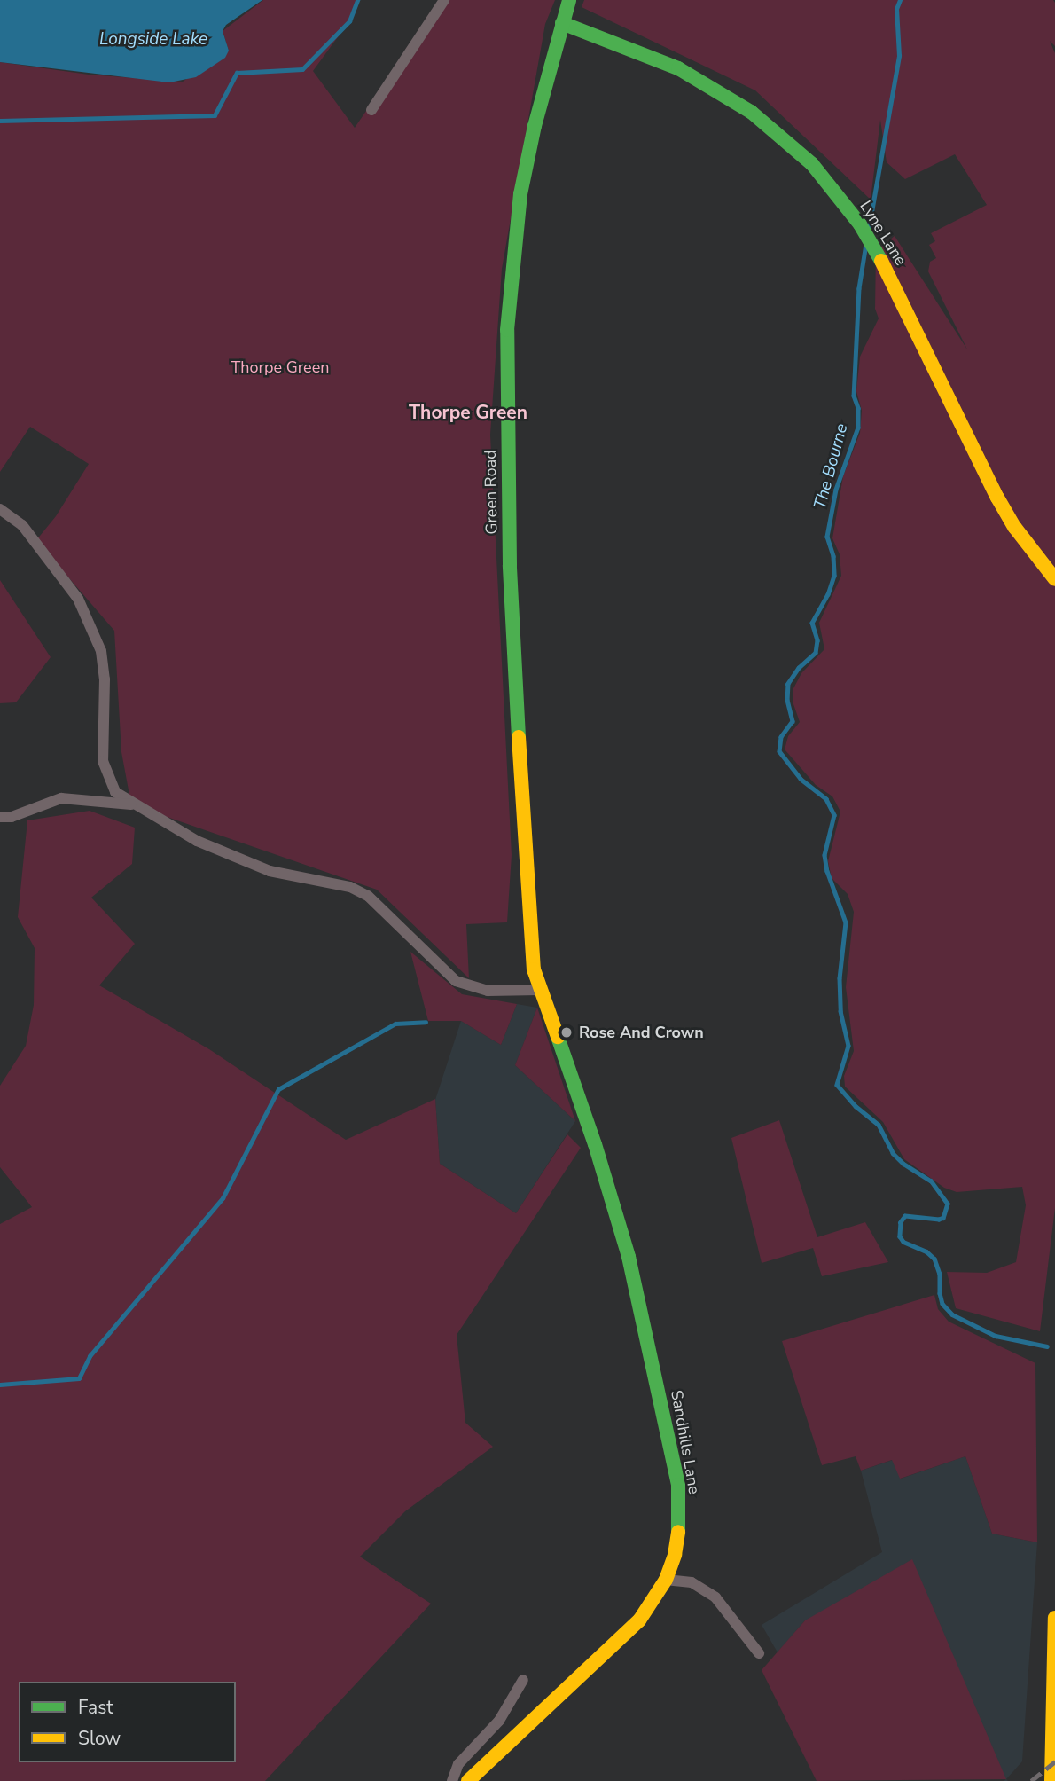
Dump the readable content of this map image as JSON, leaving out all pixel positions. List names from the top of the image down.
{
  "streets": {
    "main road": ["Lyne Lane", "Green Road", "Sandhills Lane"]
  },
  "crossings": [
    ["Lyne Lane", "Green Road"],
    ["Green Road", "Sandhills Lane"]
  ],
  "districts": ["Thorpe Green"],
  "water": ["Longside Lake", "The Bourne"],
  "parks": ["Thorpe Green"],
  "places": ["Rose And Crown"],
  "legend": ["Fast", "Slow"]
}
